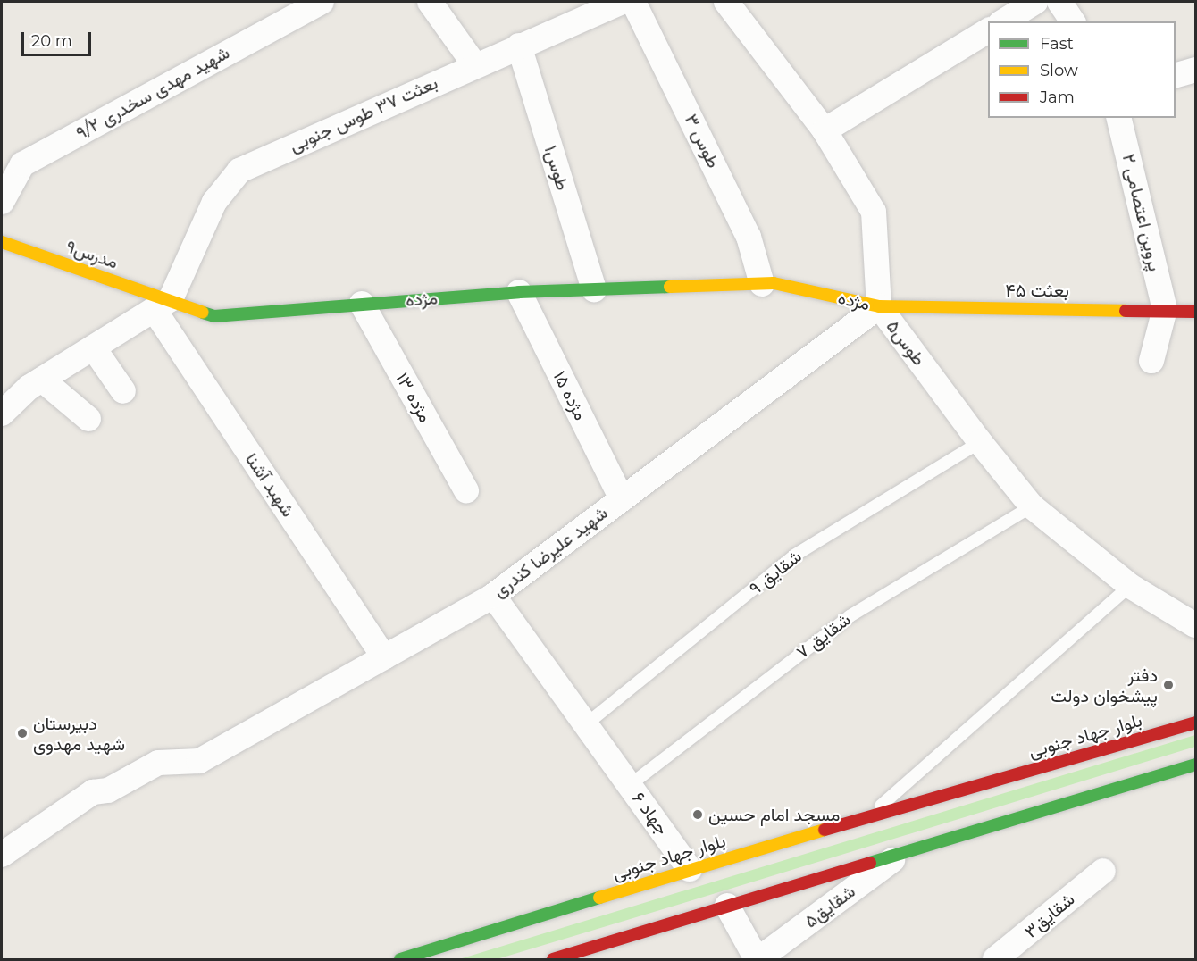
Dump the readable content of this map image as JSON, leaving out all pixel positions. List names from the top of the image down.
{
  "streets": {
    "main road": [
      "مدرس۹",
      "بعثت ۴۵",
      "مژده",
      "بلوار جهاد جنوبی"
    ],
    "street": [
      "شهید مهدی سخدری ۹/۲",
      "بعثت ۳۷ طوس جنوبی",
      "طوس ۳",
      "طوس۱",
      "پروین اعتصامی ۲",
      "طوس۵",
      "مژده ۱۵",
      "مژده ۱۳",
      "شهبد آشنا",
      "شهید علیرضا کندری",
      "جهاد ۶",
      "شقایق۵",
      "شقایق۳"
    ],
    "lane": ["شقایق ۹", "شقایق ۷"]
  },
  "crossings": [
    ["بعثت ۳۷ طوس جنوبی", "طوس۱"],
    ["بعثت ۳۷ طوس جنوبی", "مدرس۹"],
    ["بعثت ۳۷ طوس جنوبی", "مژده"],
    ["بعثت ۳۷ طوس جنوبی", "شهبد آشنا"],
    ["طوس ۳", "مژده"],
    ["طوس۱", "مژده"],
    ["پروین اعتصامی ۲", "بعثت ۴۵"],
    ["مدرس۹", "مژده"],
    ["مدرس۹", "شهبد آشنا"],
    ["بعثت ۴۵", "مژده"],
    ["بعثت ۴۵", "طوس۵"],
    ["بعثت ۴۵", "شهید علیرضا کندری"],
    ["مژده", "طوس۵"],
    ["مژده", "مژده ۱۵"],
    ["مژده", "مژده ۱۳"],
    ["مژده", "شهبد آشنا"],
    ["مژده", "شهید علیرضا کندری"],
    ["طوس۵", "شهید علیرضا کندری"],
    ["طوس۵", "شقایق ۹"],
    ["طوس۵", "شقایق ۷"],
    ["مژده ۱۵", "شهید علیرضا کندری"],
    ["شهبد آشنا", "شهید علیرضا کندری"],
    ["شهید علیرضا کندری", "جهاد ۶"],
    ["شقایق ۹", "جهاد ۶"],
    ["شقایق ۷", "جهاد ۶"],
    ["بلوار جهاد جنوبی", "جهاد ۶"]
  ],
  "places": ["دفتر پیشخوان دولت", "دبیرستان شهید مهدوی", "مسجد امام حسین"],
  "legend": ["Fast", "Slow", "Jam"],
  "scale_bar": "20 m"
}
